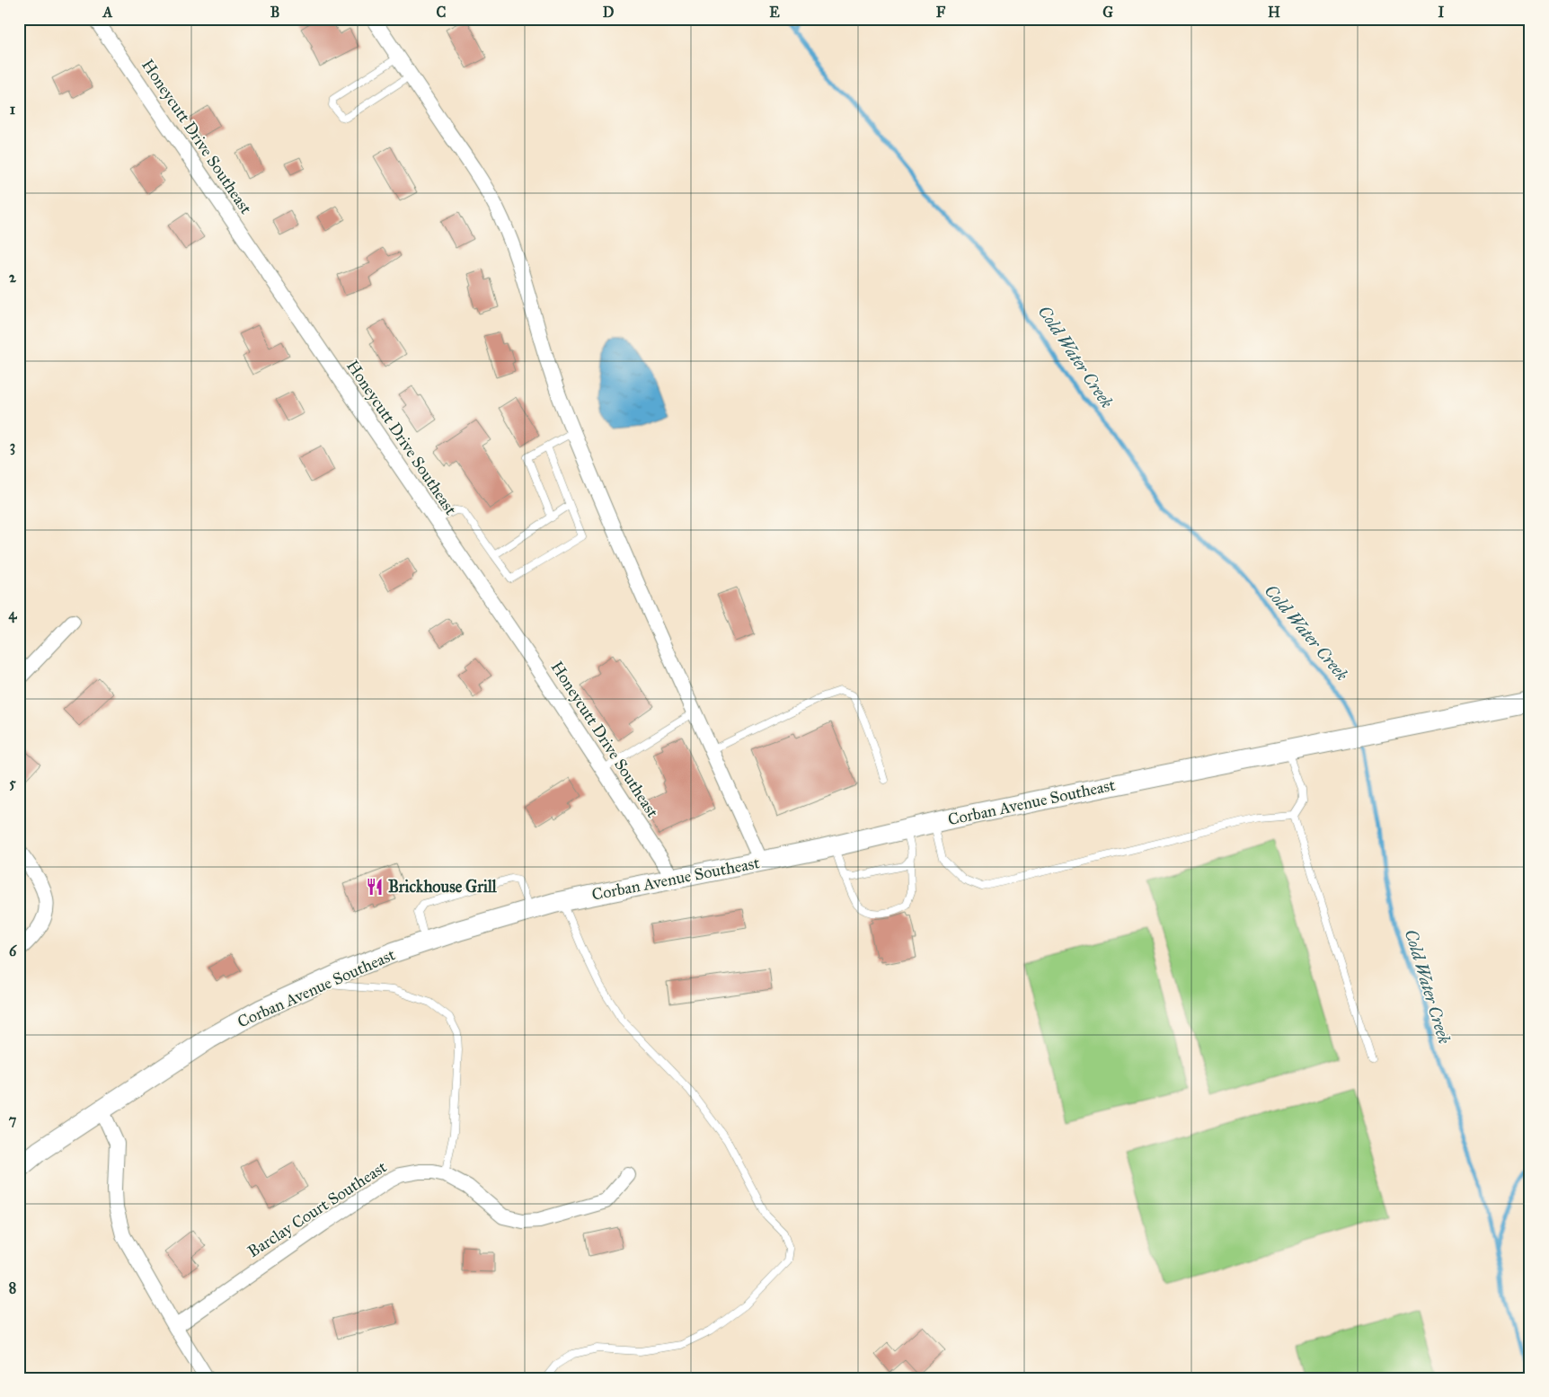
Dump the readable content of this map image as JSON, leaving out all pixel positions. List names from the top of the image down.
{
  "streets": {
    "main road": ["Corban Avenue Southeast"],
    "street": ["Honeycutt Drive Southeast", "Barclay Court Southeast"]
  },
  "crossings": [
    ["Honeycutt Drive Southeast", "Corban Avenue Southeast"]
  ],
  "water": ["Cold Water Creek"],
  "places": {
    "restaurant": ["Brickhouse Grill"]
  },
  "grid": {
    "columns": [
      "A",
      "B",
      "C",
      "D",
      "E",
      "F",
      "G",
      "H",
      "I"
    ],
    "rows": [
      "1",
      "2",
      "3",
      "4",
      "5",
      "6",
      "7",
      "8"
    ]
  }
}
